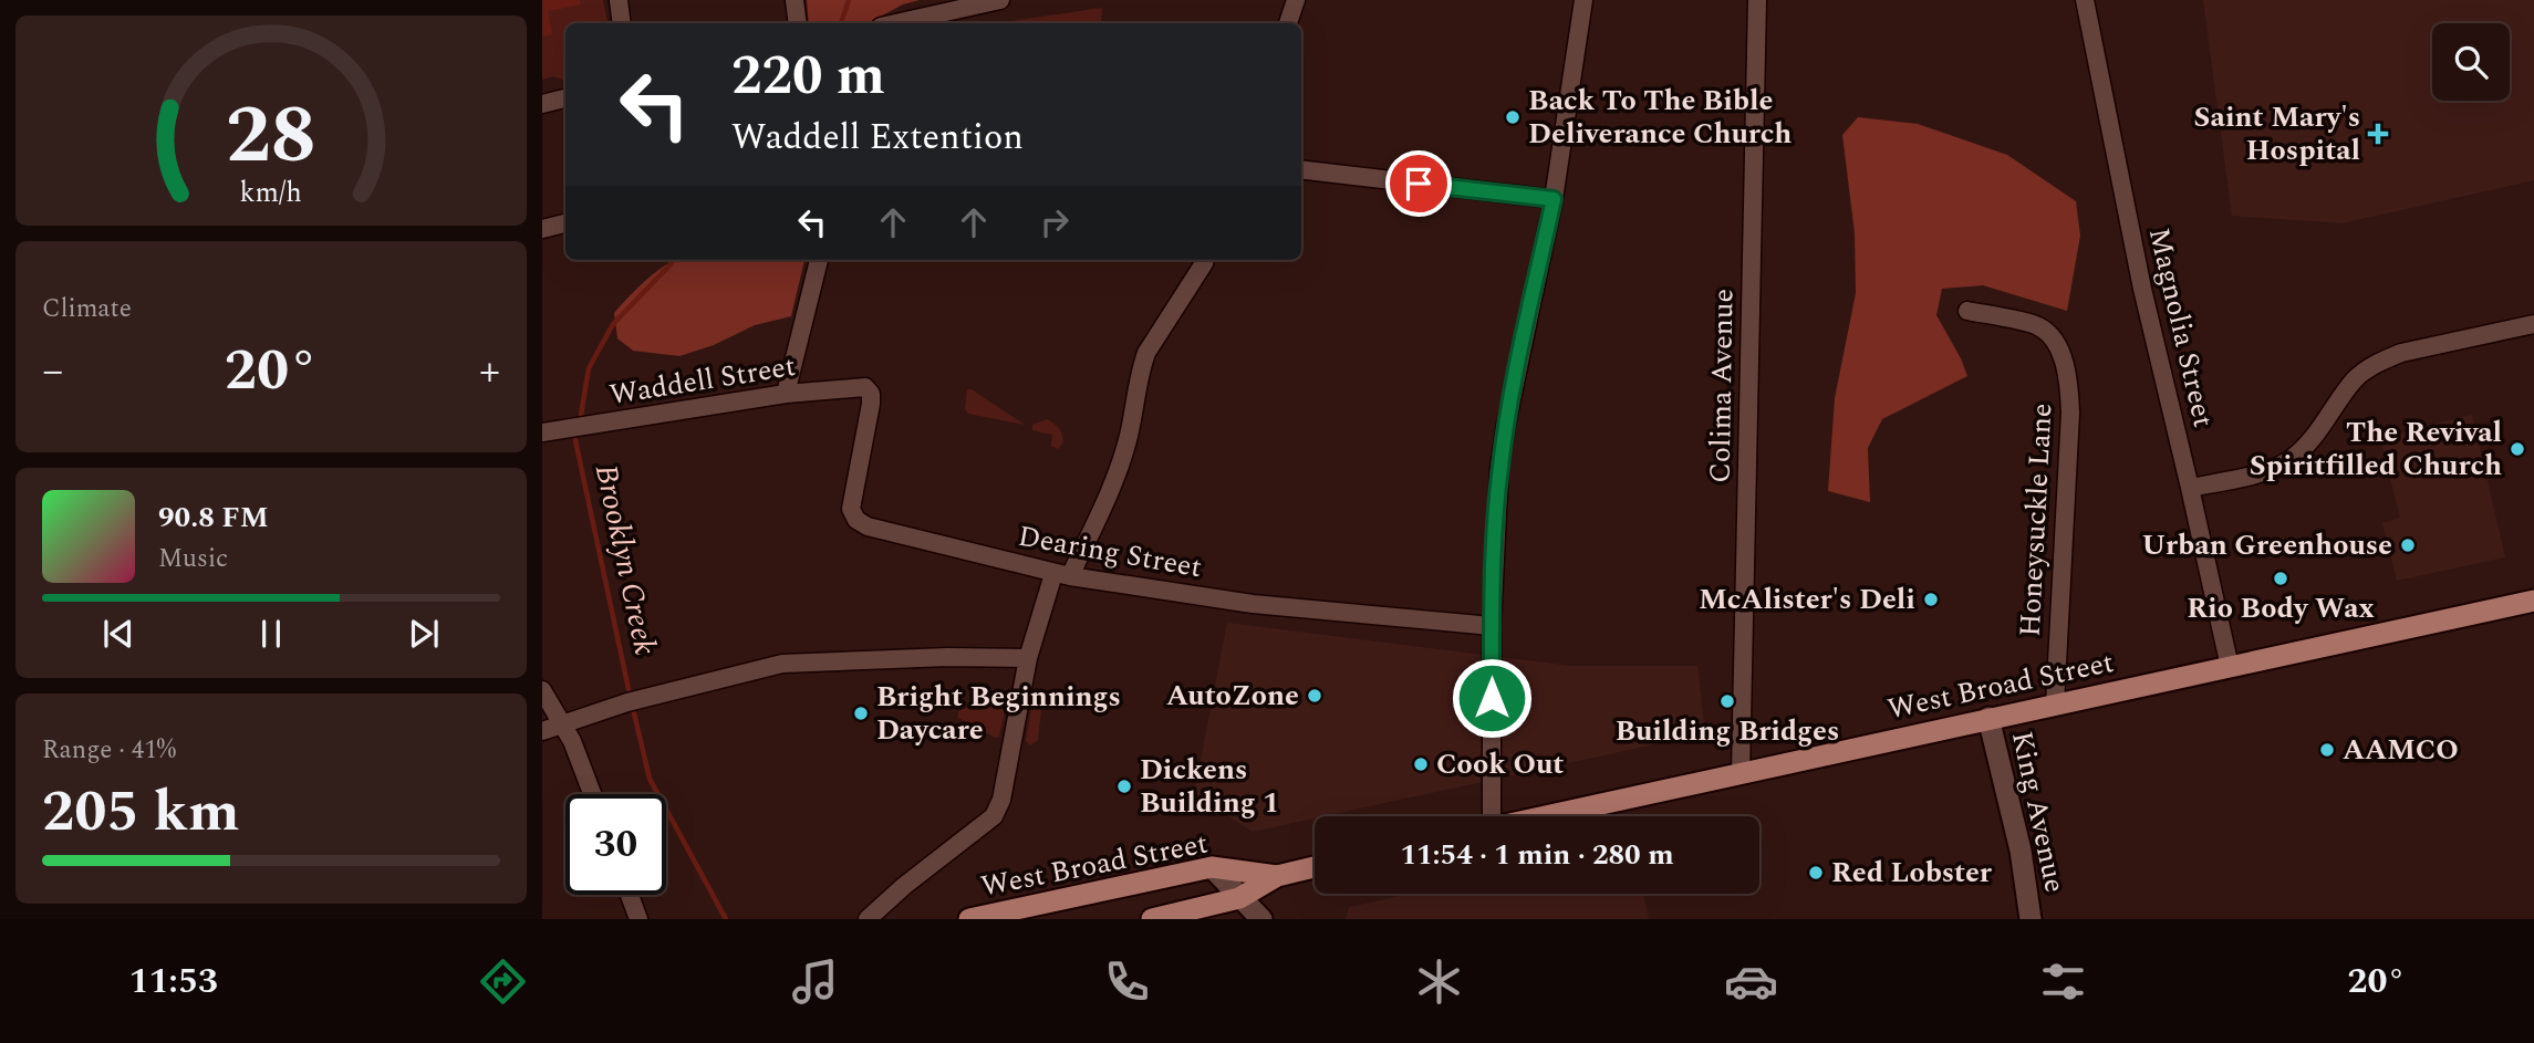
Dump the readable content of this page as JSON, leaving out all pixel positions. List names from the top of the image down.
{
  "streets": {
    "main road": ["West Broad Street"],
    "street": [
      "Magnolia Street",
      "Waddell Street",
      "Colima Avenue",
      "Honeysuckle Lane",
      "Dearing Street",
      "King Avenue"
    ]
  },
  "crossings": [
    ["Magnolia Street", "West Broad Street"],
    ["Waddell Street", "Dearing Street"],
    ["Colima Avenue", "West Broad Street"],
    ["Honeysuckle Lane", "West Broad Street"],
    ["West Broad Street", "King Avenue"]
  ],
  "water": ["Brooklyn Creek"],
  "places": {
    "other": [
      "Back To The Bible Deliverance Church",
      "The Revival Spiritfilled Church",
      "Urban Greenhouse",
      "Rio Body Wax",
      "McAlister's Deli",
      "AutoZone",
      "Building Bridges",
      "Bright Beginnings Daycare",
      "AAMCO",
      "Cook Out",
      "Dickens Building 1",
      "Red Lobster"
    ],
    "health": ["Saint Mary's Hospital"]
  },
  "page": {
    "turn": ["220 m", "Waddell Extention"],
    "tile": [
      "Climate",
      ["Range · 41%", "205 km"]
    ],
    "heat": ["−", "20°", "+"],
    "song": ["90.8 FM", "Music"],
    "limit": "30",
    "trip": "11:54 · 1 min · 280 m",
    "tabs": ["11:53", "20°"],
    "gauge": ["28", "km/h"]
  }
}
